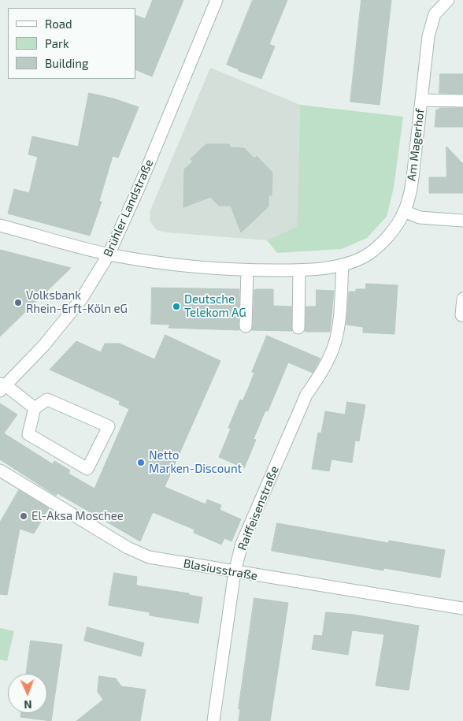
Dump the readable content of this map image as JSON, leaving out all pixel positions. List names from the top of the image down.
{
  "streets": {
    "street": [
      "Am Magerhof",
      "Brühler Landstraße",
      "Raiffeisenstraße",
      "Blasiusstraße"
    ]
  },
  "crossings": [
    ["Am Magerhof", "Brühler Landstraße"],
    ["Am Magerhof", "Raiffeisenstraße"],
    ["Raiffeisenstraße", "Blasiusstraße"]
  ],
  "places": [
    "Volksbank Rhein-Erft-Köln eG",
    "Deutsche Telekom AG",
    "Netto Marken-Discount",
    "El-Aksa Moschee"
  ],
  "legend": ["Road", "Park", "Building"],
  "north": "bottom"
}
